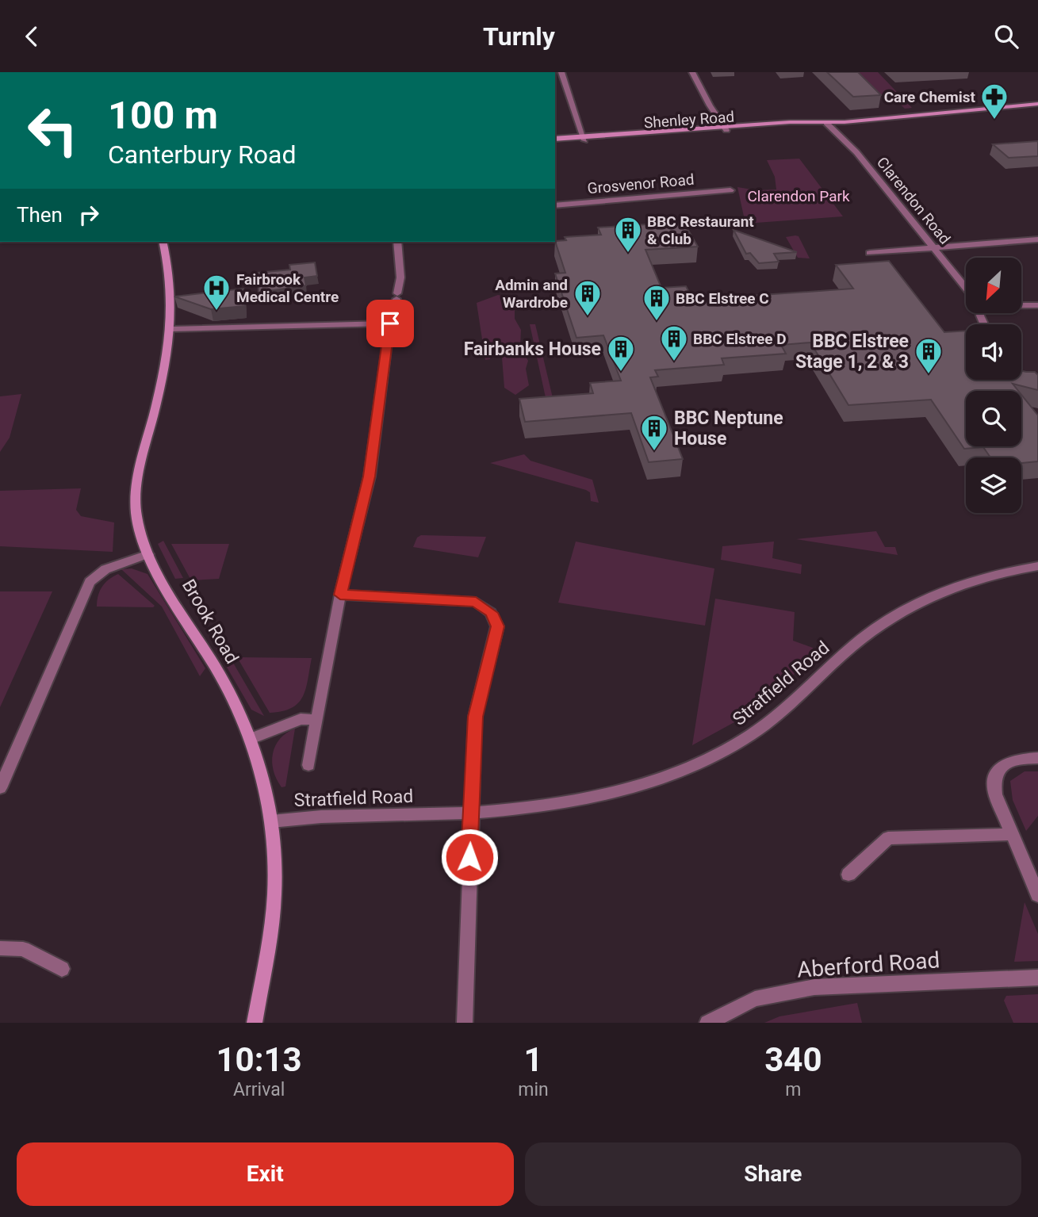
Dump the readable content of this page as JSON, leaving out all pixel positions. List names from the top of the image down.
{
  "streets": {
    "street": [
      "Shenley Road",
      "Grosvenor Road",
      "Clarendon Road",
      "Brook Road",
      "Stratfield Road",
      "Aberford Road"
    ]
  },
  "crossings": [
    ["Shenley Road", "Clarendon Road"],
    ["Brook Road", "Stratfield Road"]
  ],
  "parks": ["Clarendon Park"],
  "places": {
    "pharmacy": ["Care Chemist"],
    "building": [
      "BBC Restaurant & Club",
      "Admin and Wardrobe",
      "BBC Elstree C",
      "BBC Elstree D",
      "Fairbanks House",
      "BBC Elstree Stage 1, 2 & 3",
      "BBC Neptune House"
    ],
    "hospital": ["Fairbrook Medical Centre"]
  },
  "north": "bottom left",
  "page": {
    "header": "Turnly",
    "turn": ["100 m", "Canterbury Road"],
    "then": "Then",
    "eta": [
      "10:13",
      "Arrival",
      "1",
      "min",
      "340",
      "m"
    ],
    "buttons": ["Exit", "Share"]
  }
}
